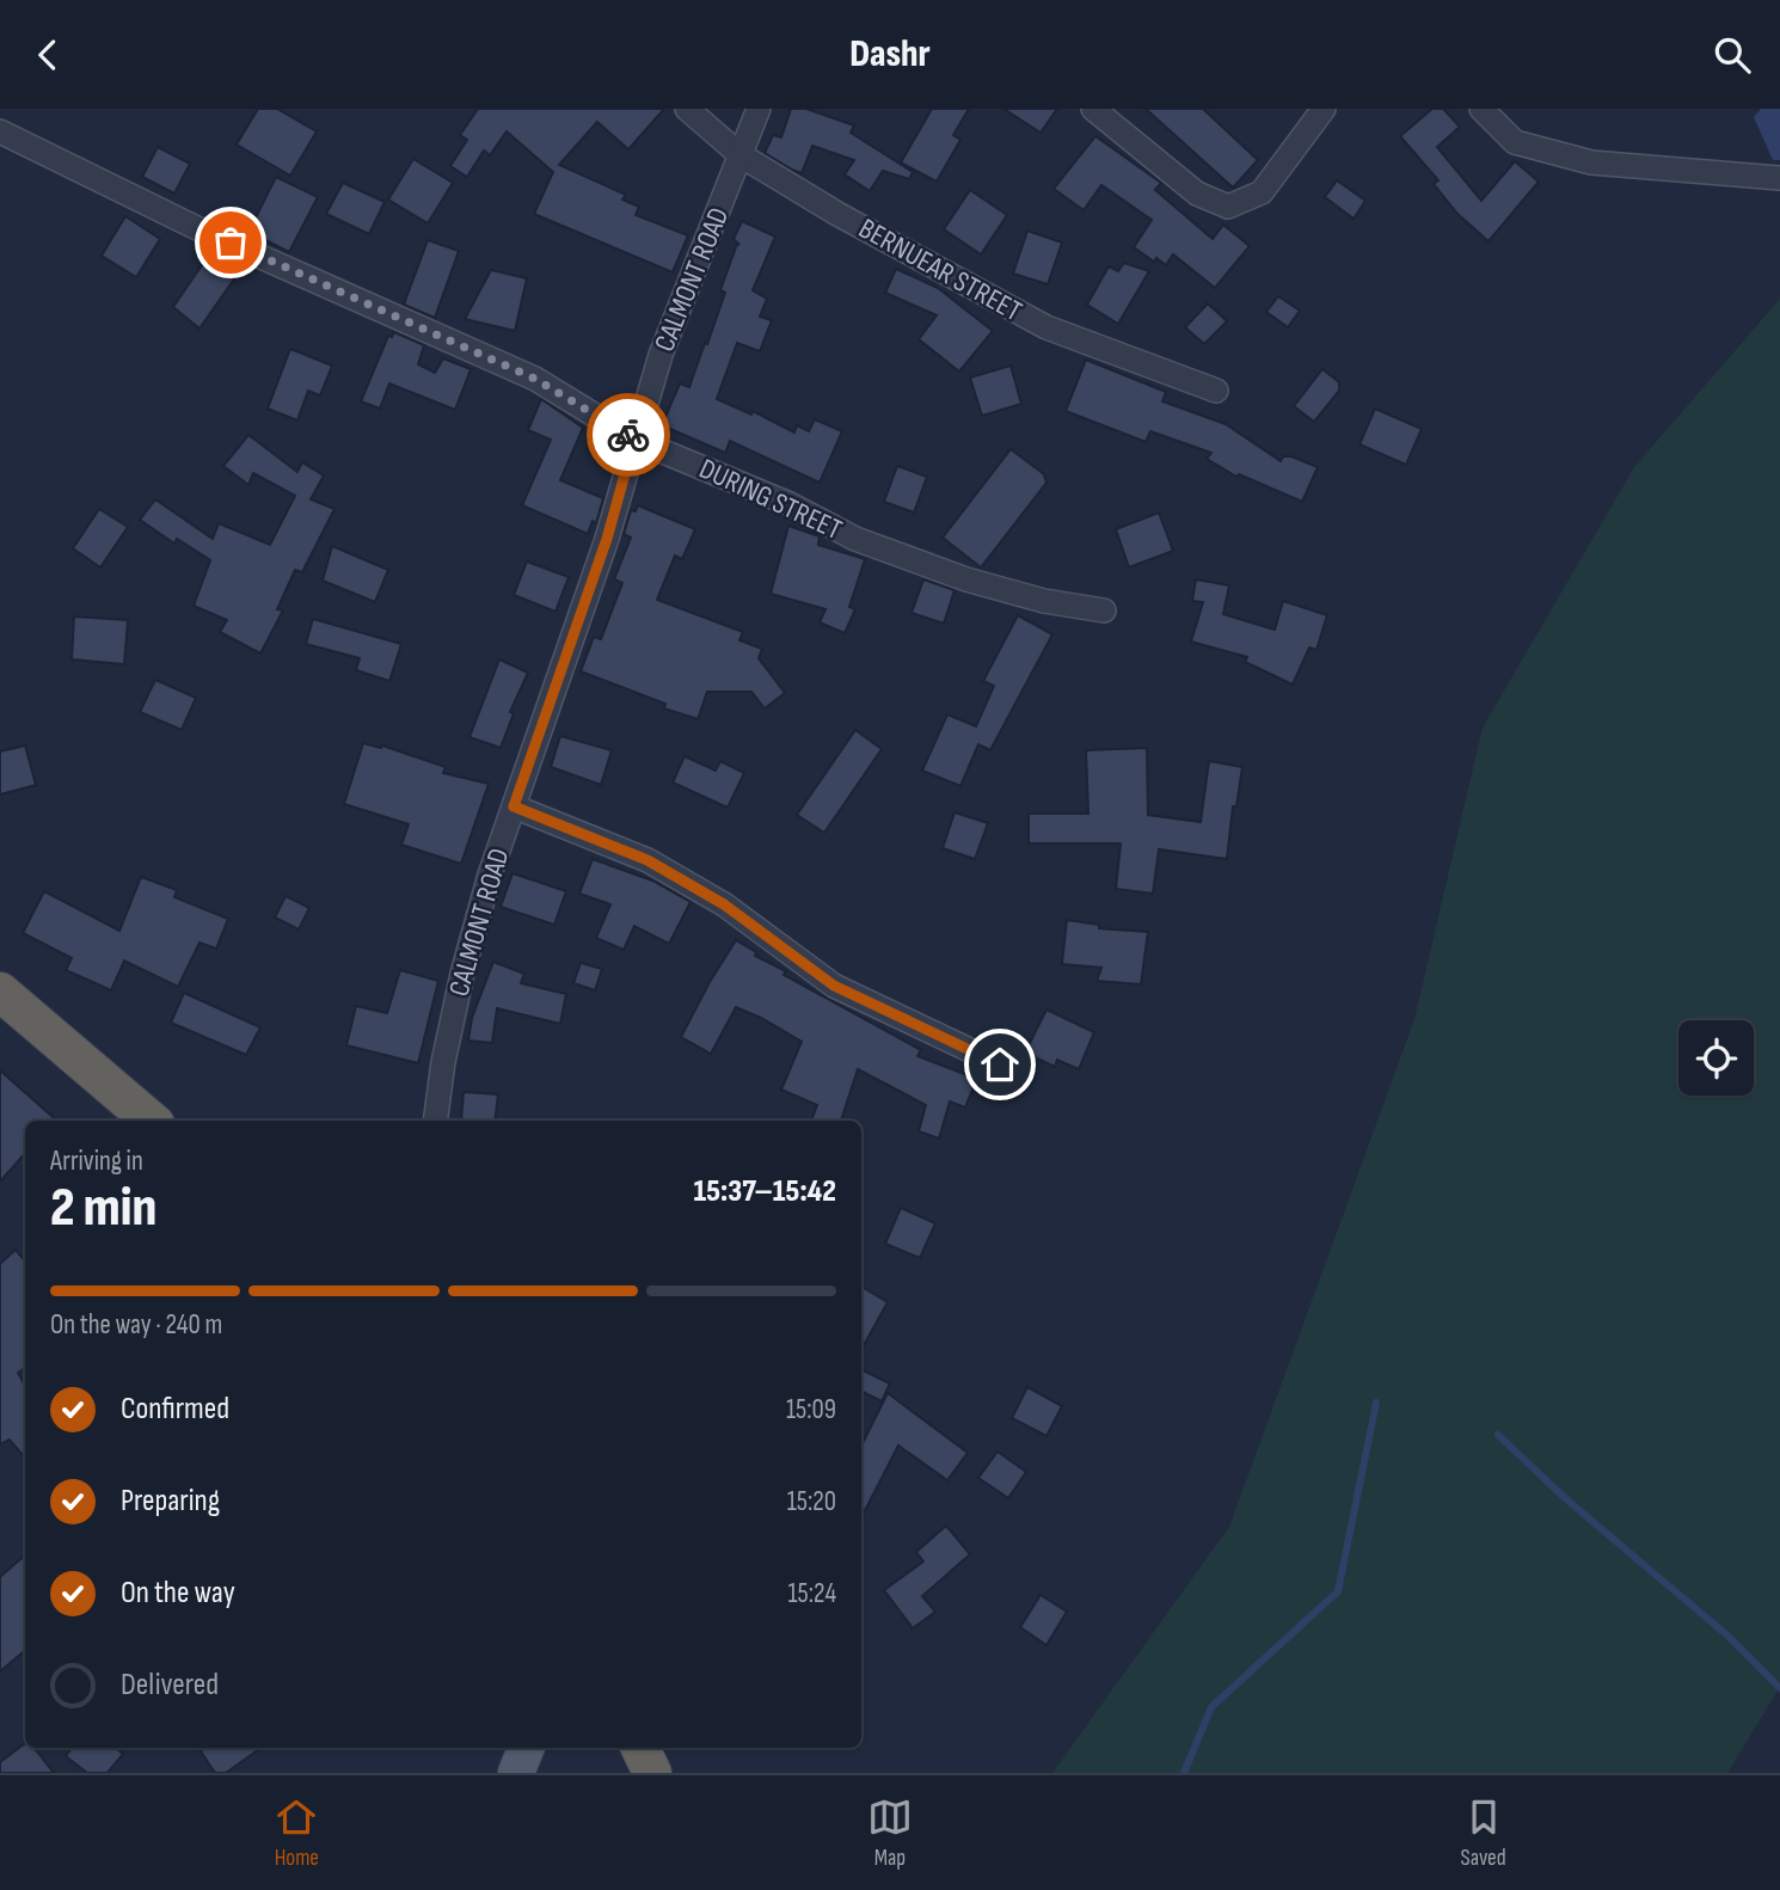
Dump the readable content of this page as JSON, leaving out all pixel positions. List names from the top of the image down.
{
  "streets": {
    "street": ["BERNUEAR STREET", "CALMONT ROAD", "DURING STREET"]
  },
  "crossings": [
    ["BERNUEAR STREET", "CALMONT ROAD"],
    ["CALMONT ROAD", "DURING STREET"]
  ],
  "page": {
    "header": "Dashr",
    "heading": ["2 min", "Arriving in", "15:37–15:42"],
    "bar": "On the way · 240 m",
    "list": [
      ["Confirmed", "15:09"],
      ["Preparing", "15:20"],
      ["On the way", "15:24"],
      "Delivered"
    ],
    "tabs": ["Home", "Map", "Saved"]
  }
}
